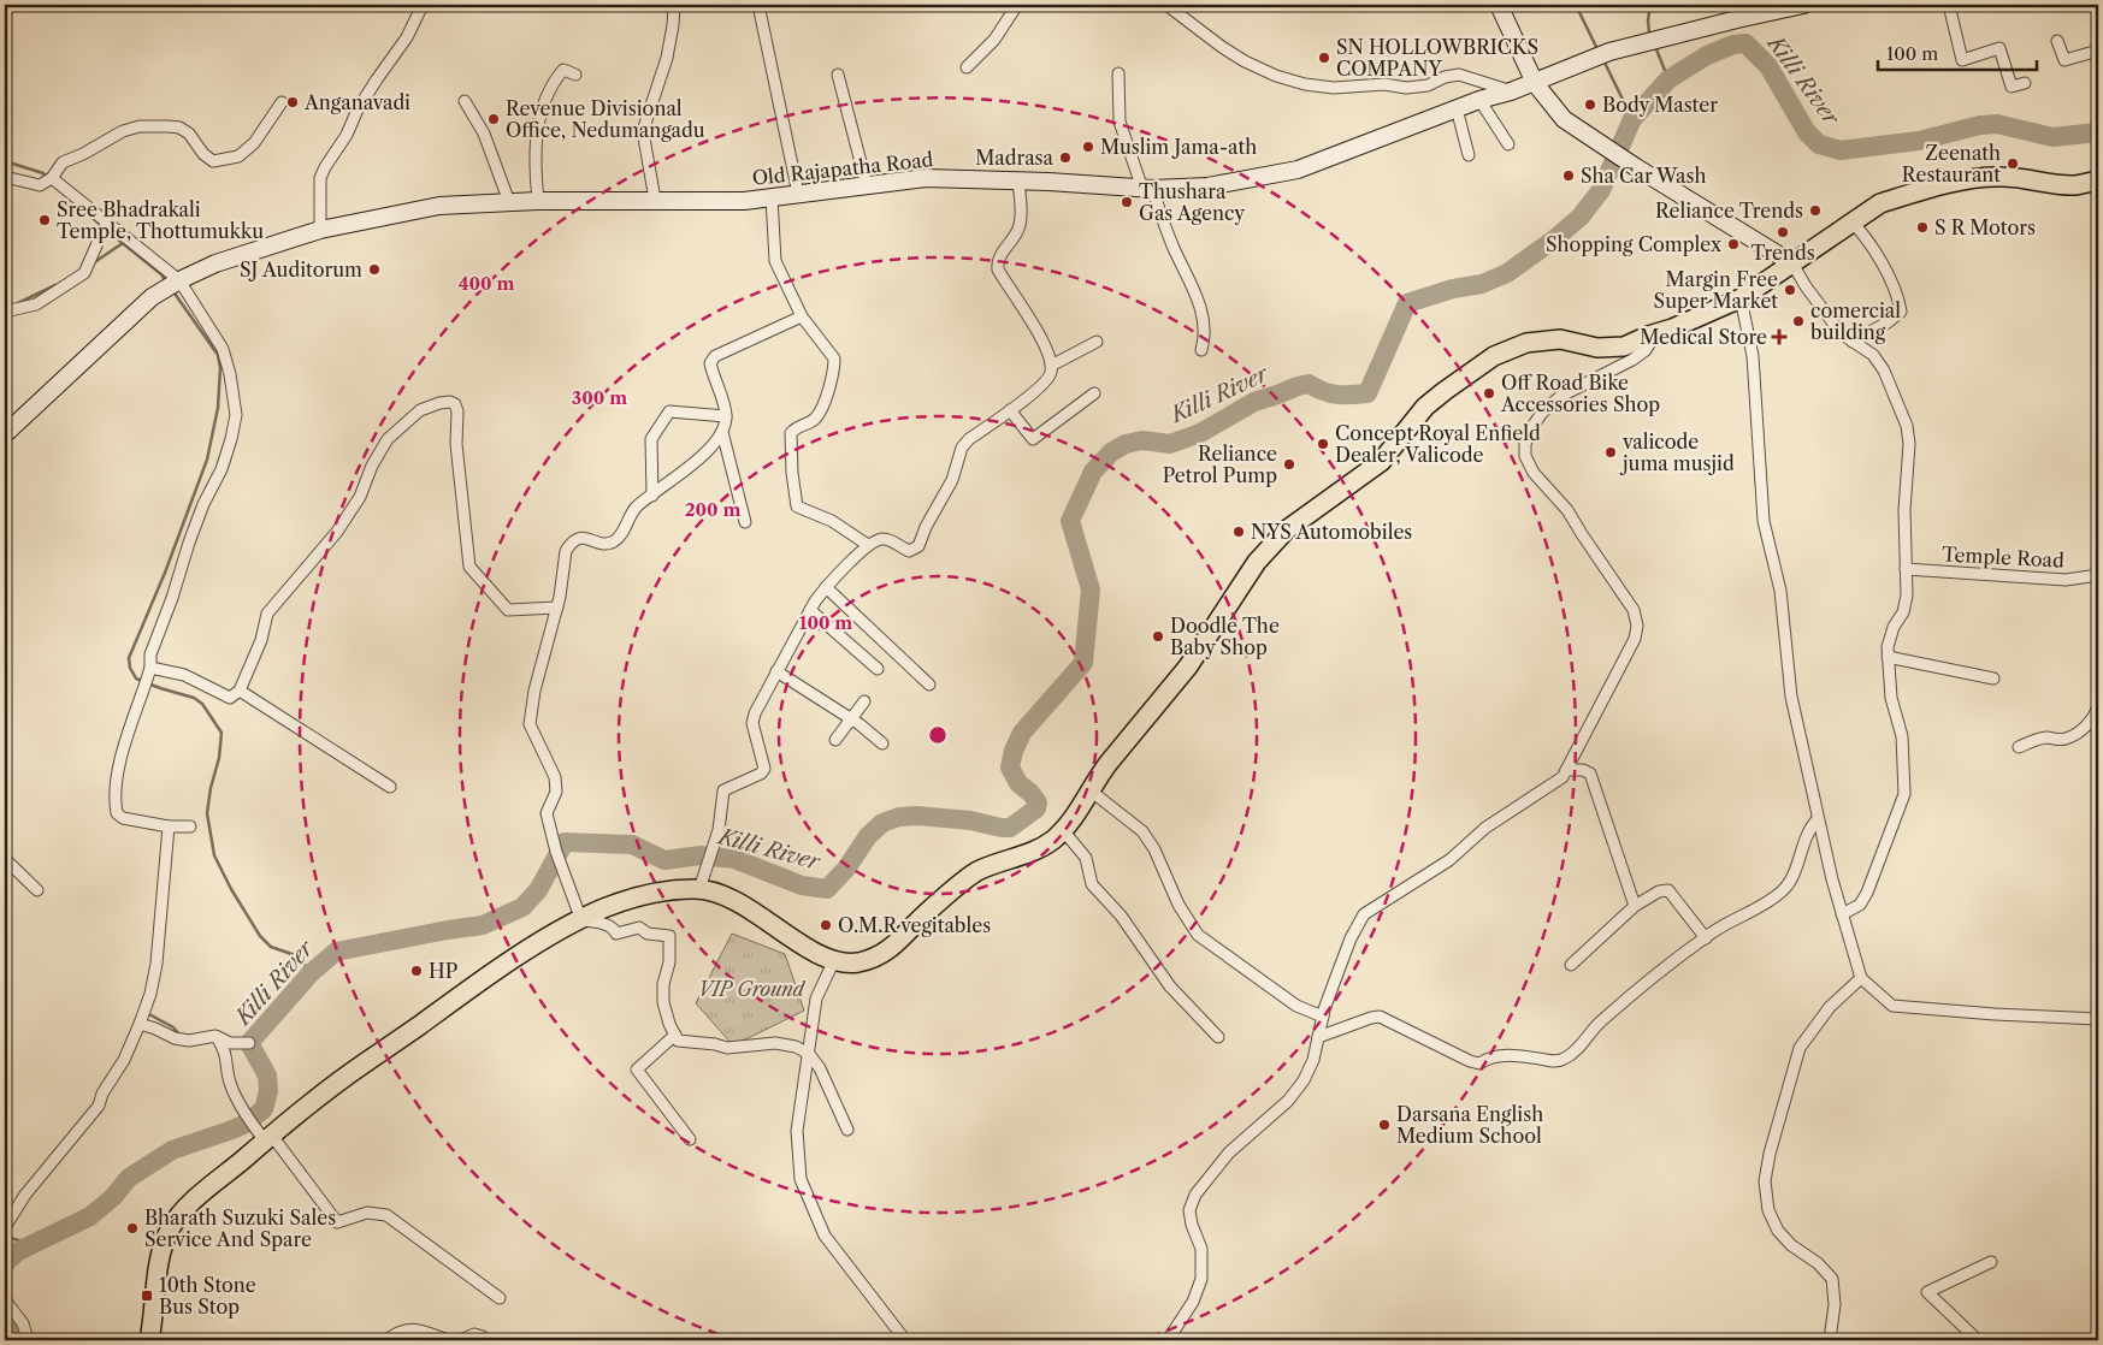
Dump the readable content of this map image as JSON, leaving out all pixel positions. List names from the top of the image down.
{
  "streets": {
    "main road": ["Old Rajapatha Road"],
    "street": ["Temple Road"]
  },
  "water": ["Killi River"],
  "parks": ["VIP Ground"],
  "places": {
    "other": [
      "SN HOLLOWBRICKS COMPANY",
      "Anganavadi",
      "Body Master",
      "Revenue Divisional Office, Nedumangadu",
      "Muslim Jama-ath",
      "Madrasa",
      "Zeenath Restaurant",
      "Sha Car Wash",
      "Thushara Gas Agency",
      "Reliance Trends",
      "Sree Bhadrakali Temple, Thottumukku",
      "S R Motors",
      "Trends",
      "Shopping Complex",
      "SJ Auditorum",
      "Margin Free Super Market",
      "comercial building",
      "Off Road Bike Accessories Shop",
      "Concept Royal Enfield Dealer, Valicode",
      "valicode juma musjid",
      "Reliance Petrol Pump",
      "NYS Automobiles",
      "Doodle The Baby Shop",
      "O.M.R vegitables",
      "HP",
      "Darsana English Medium School",
      "Bharath Suzuki Sales Service And Spare"
    ],
    "health": ["Medical Store"],
    "transit": ["10th Stone Bus Stop"]
  },
  "scale_bar": "100 m",
  "rings": [
    "400 m",
    "300 m",
    "200 m",
    "100 m"
  ]
}
